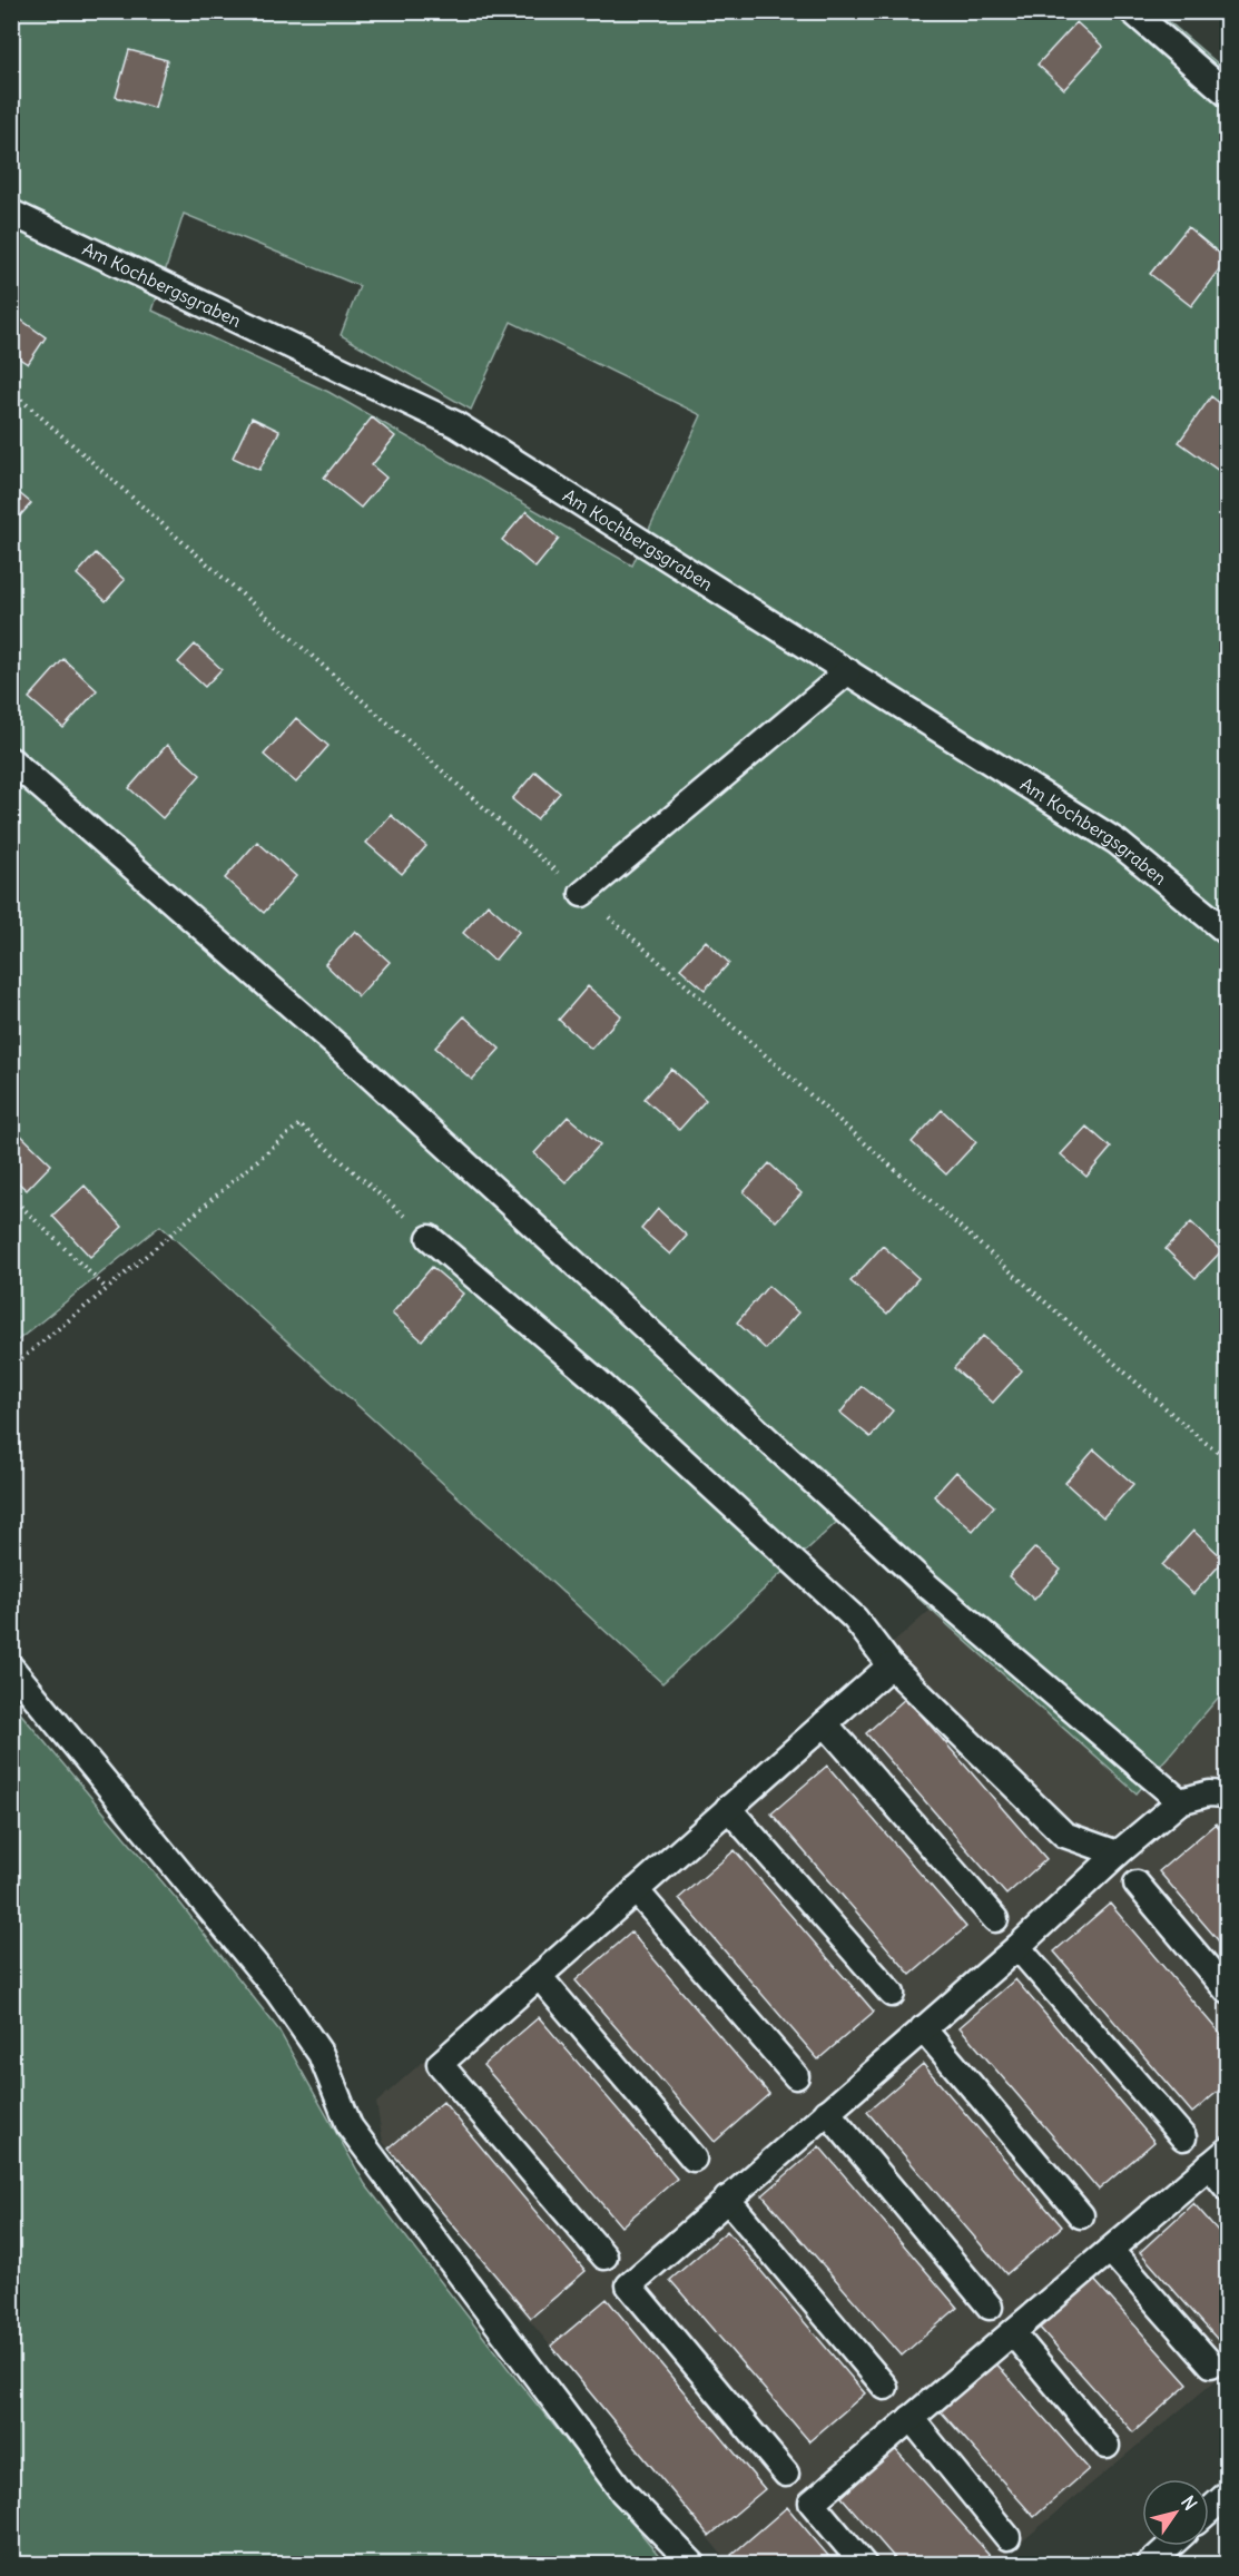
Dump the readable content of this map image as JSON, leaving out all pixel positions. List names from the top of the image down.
{
  "streets": {
    "lane": ["Am Kochbergsgraben"]
  },
  "north": "top right"
}
